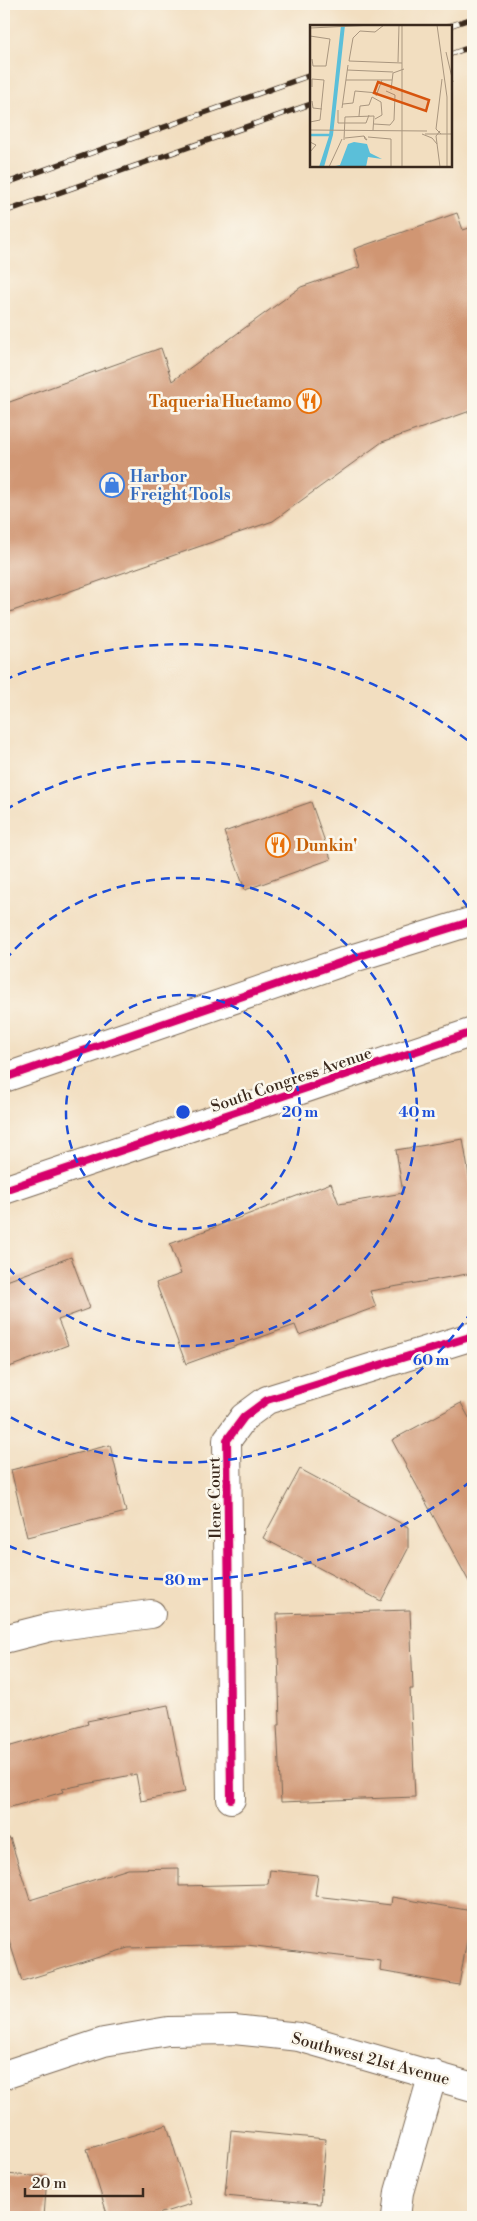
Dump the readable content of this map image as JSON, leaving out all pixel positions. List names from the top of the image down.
{
  "streets": {
    "street": ["South Congress Avenue", "Ilene Court", "Southwest 21st Avenue"]
  },
  "places": {
    "restaurant": ["Taqueria Huetamo", "Dunkin'"],
    "shop": ["Harbor Freight Tools"]
  },
  "scale_bar": "20 m",
  "rings": [
    "20 m",
    "40 m",
    "60 m",
    "80 m"
  ]
}
